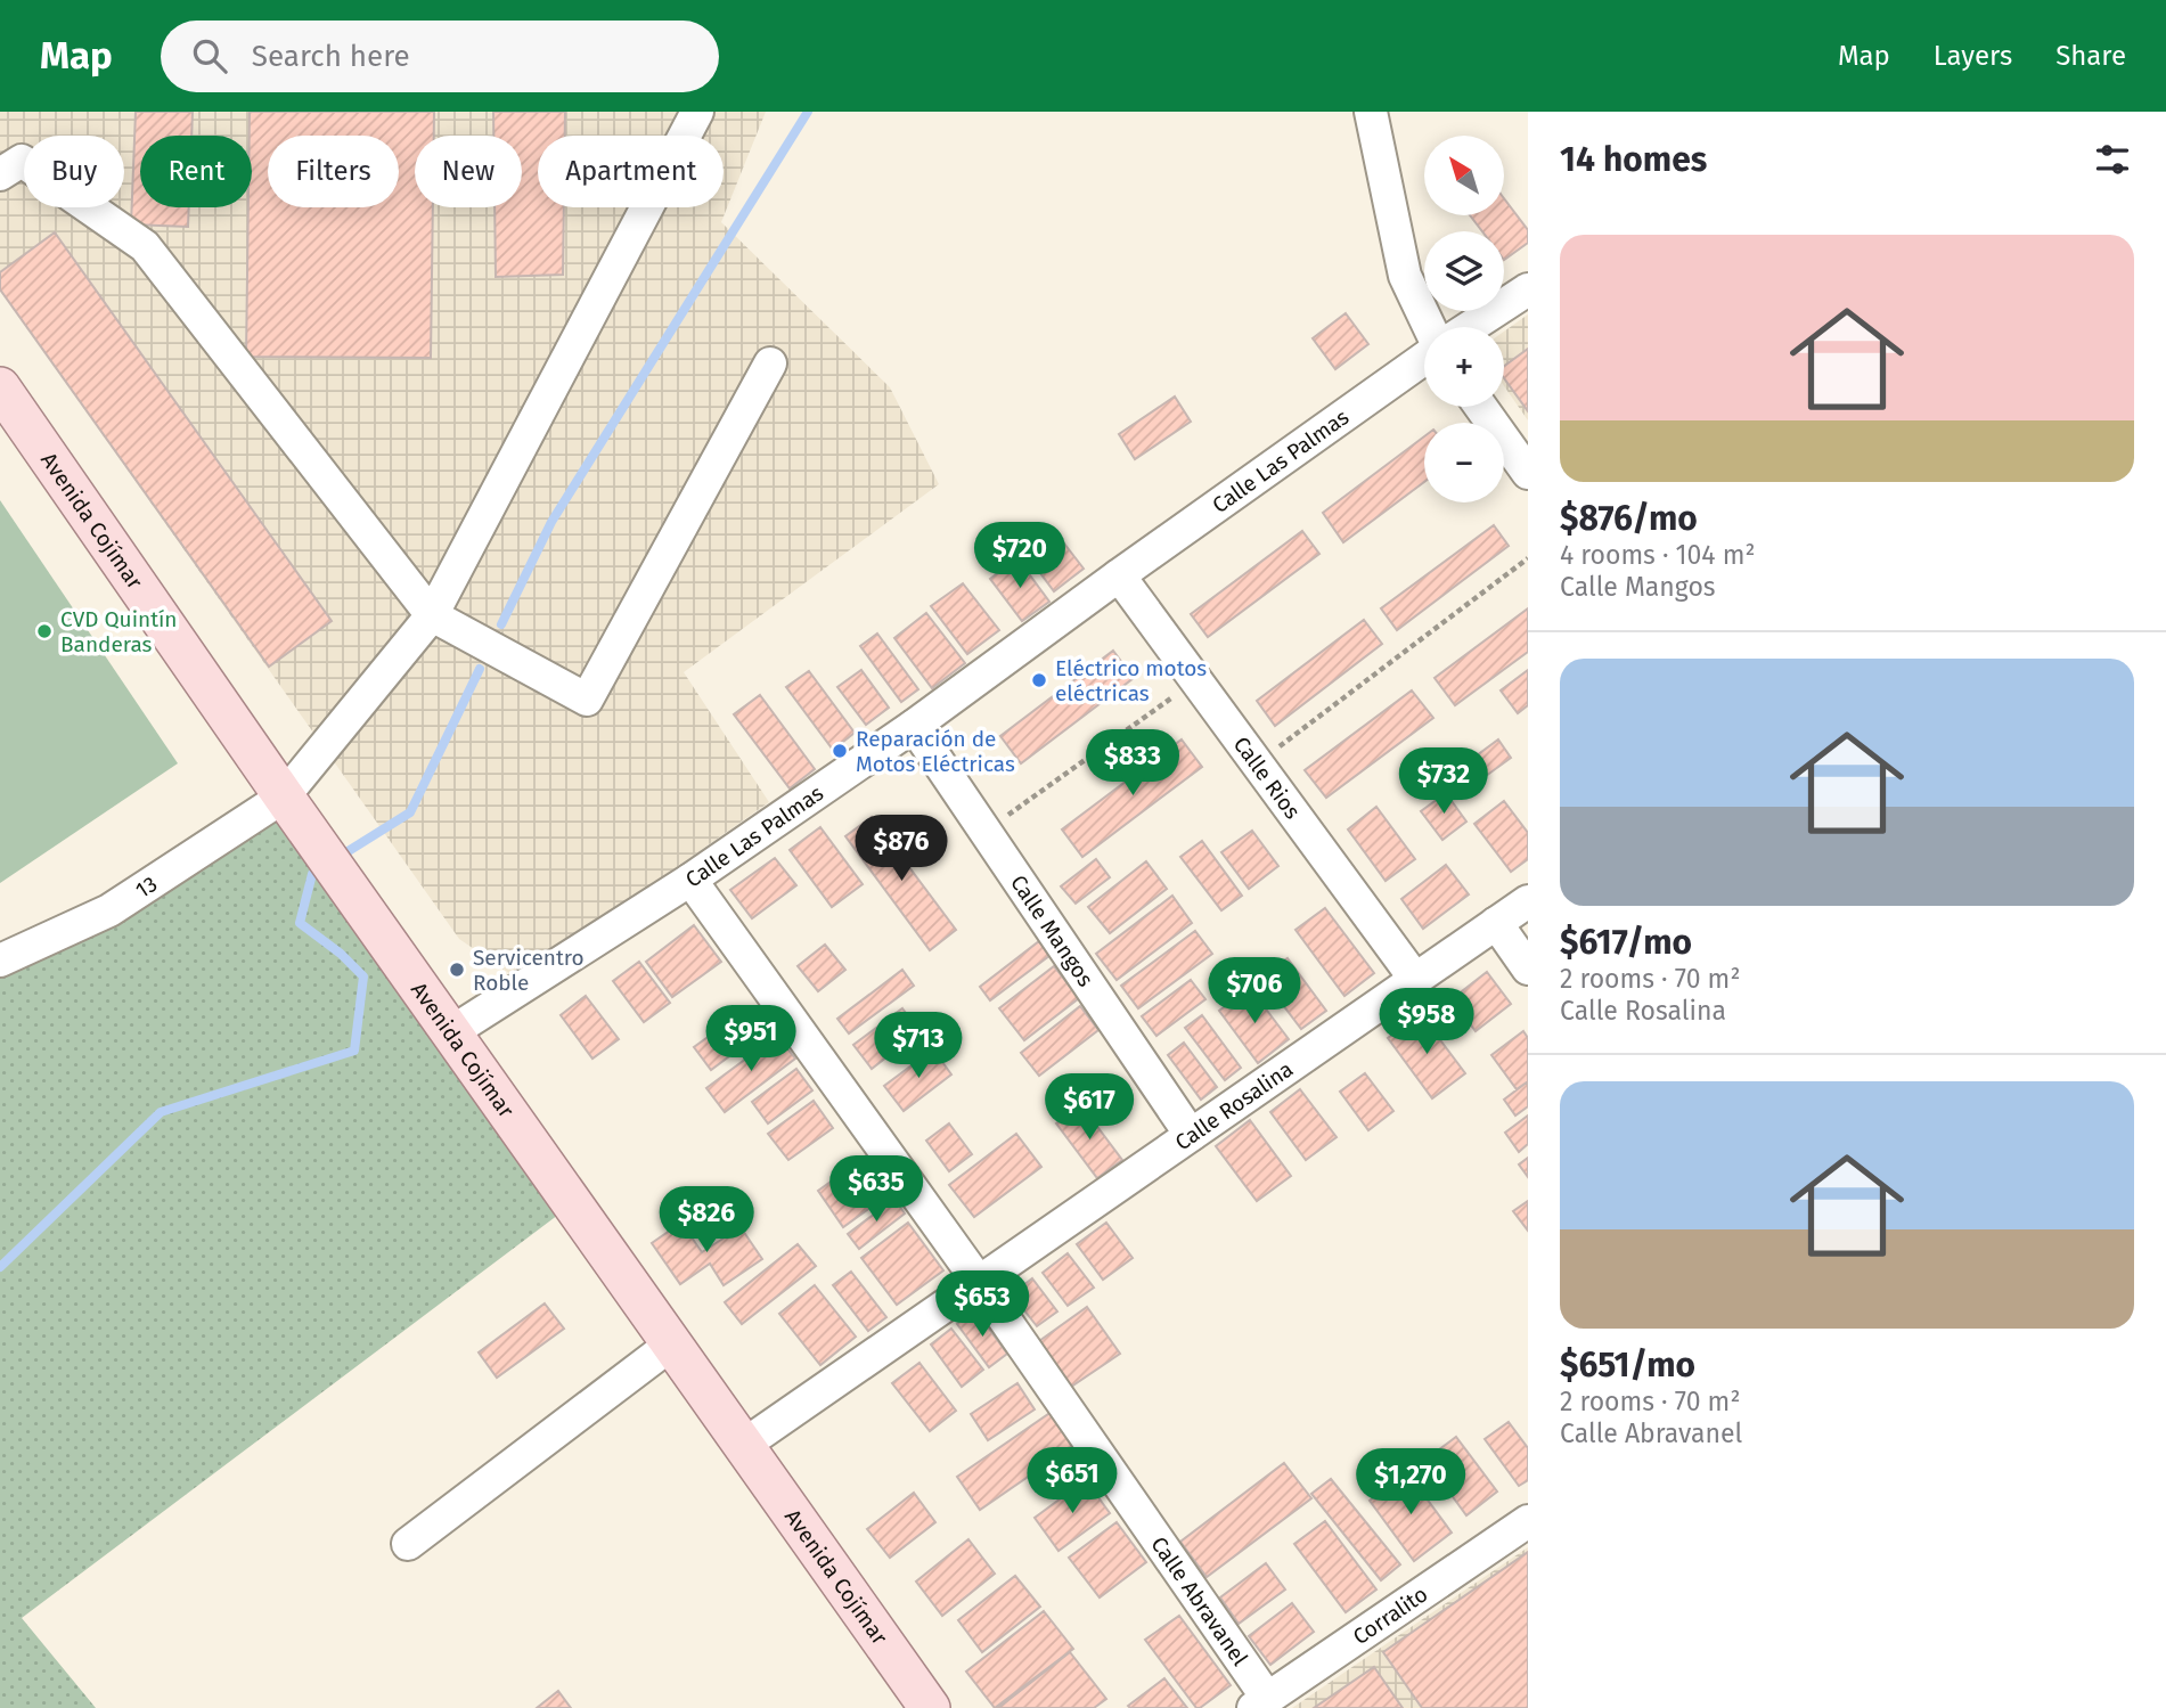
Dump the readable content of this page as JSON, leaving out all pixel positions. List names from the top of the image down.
{
  "streets": {
    "main road": ["Avenida Cojímar"],
    "street": [
      "Calle Las Palmas",
      "Calle Rios",
      "13",
      "Calle Mangos",
      "Calle Rosalina",
      "Calle Abravanel",
      "Corralito"
    ]
  },
  "crossings": [
    ["Calle Las Palmas", "Avenida Cojímar"],
    ["Calle Las Palmas", "Calle Rios"],
    ["Calle Las Palmas", "Calle Mangos"],
    ["Calle Las Palmas", "Calle Abravanel"],
    ["Avenida Cojímar", "13"],
    ["Avenida Cojímar", "Calle Rosalina"],
    ["Calle Rios", "Calle Rosalina"],
    ["Calle Mangos", "Calle Rosalina"],
    ["Calle Rosalina", "Calle Abravanel"],
    ["Calle Abravanel", "Corralito"]
  ],
  "places": [
    "CVD Quintín Banderas",
    "Eléctrico motos eléctricas",
    "Reparación de Motos Eléctricas",
    "Servicentro Roble"
  ],
  "north": "top left",
  "page": {
    "header": "Map",
    "search": "Search here",
    "nav": ["Map", "Layers", "Share"],
    "heading": "14 homes",
    "map_buttons": ["+", "−"],
    "chip": [
      "Buy",
      "Rent",
      "Filters",
      "New",
      "Apartment"
    ],
    "list": [
      {
        "name": "$876/mo",
        "note": "4 rooms · 104 m² · Calle Mangos"
      },
      {
        "name": "$617/mo",
        "note": "2 rooms · 70 m² · Calle Rosalina"
      },
      {
        "name": "$651/mo",
        "note": "2 rooms · 70 m² · Calle Abravanel"
      }
    ],
    "price": [
      "$720",
      "$833",
      "$732",
      "$876",
      "$706",
      "$958",
      "$951",
      "$713",
      "$617",
      "$635",
      "$826",
      "$653",
      "$651",
      "$1,270"
    ]
  }
}
